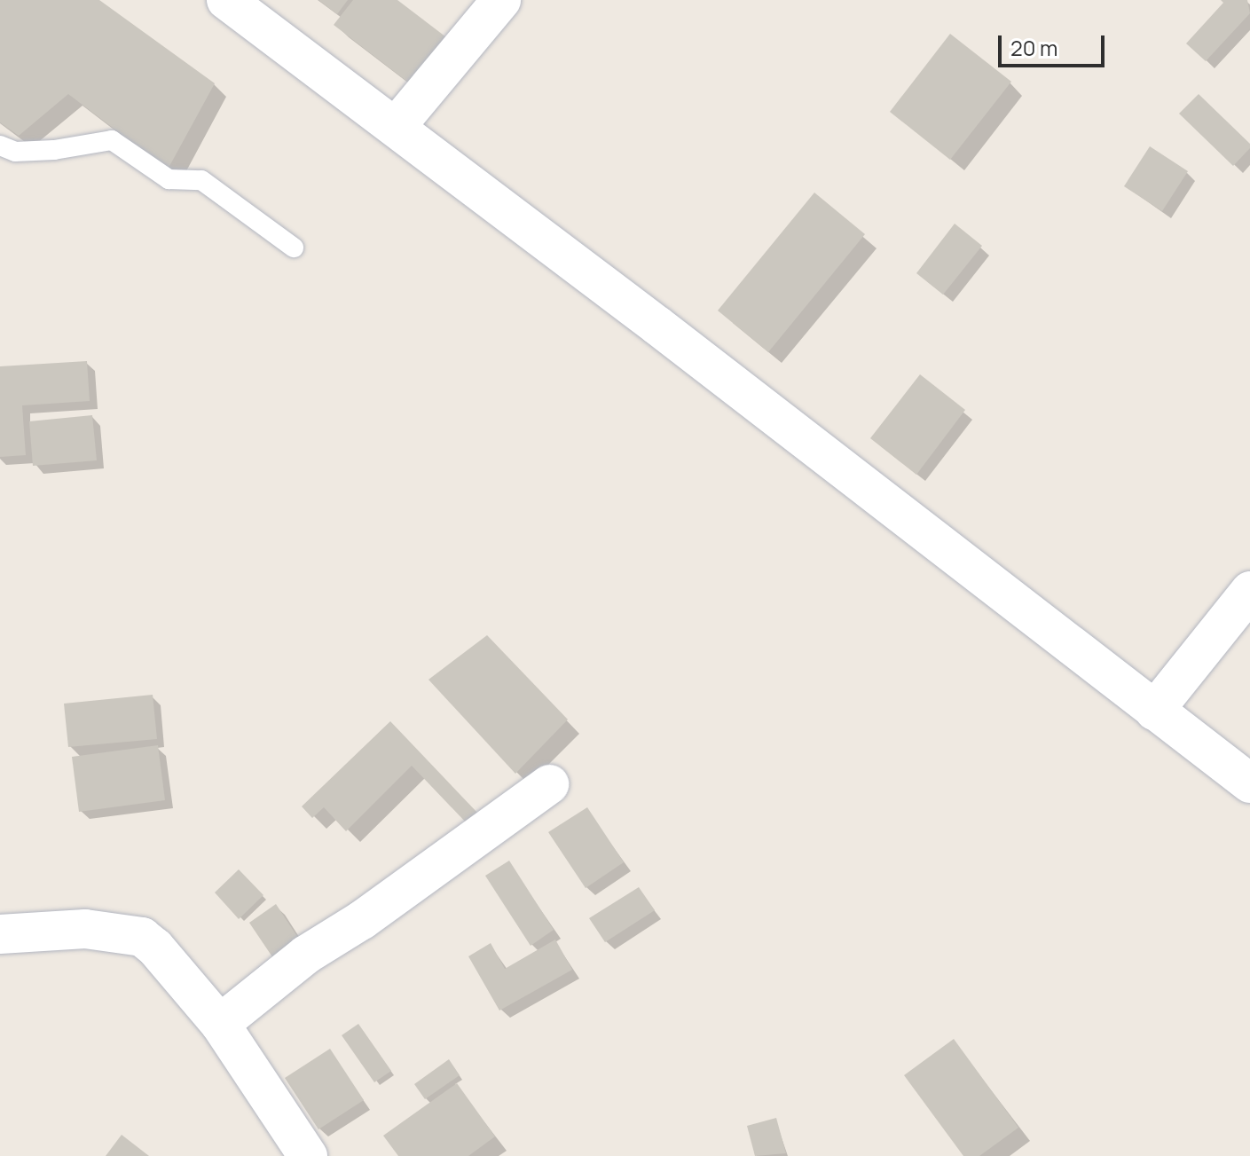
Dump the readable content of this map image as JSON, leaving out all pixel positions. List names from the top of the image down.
{
  "scale_bar": "20 m"
}
